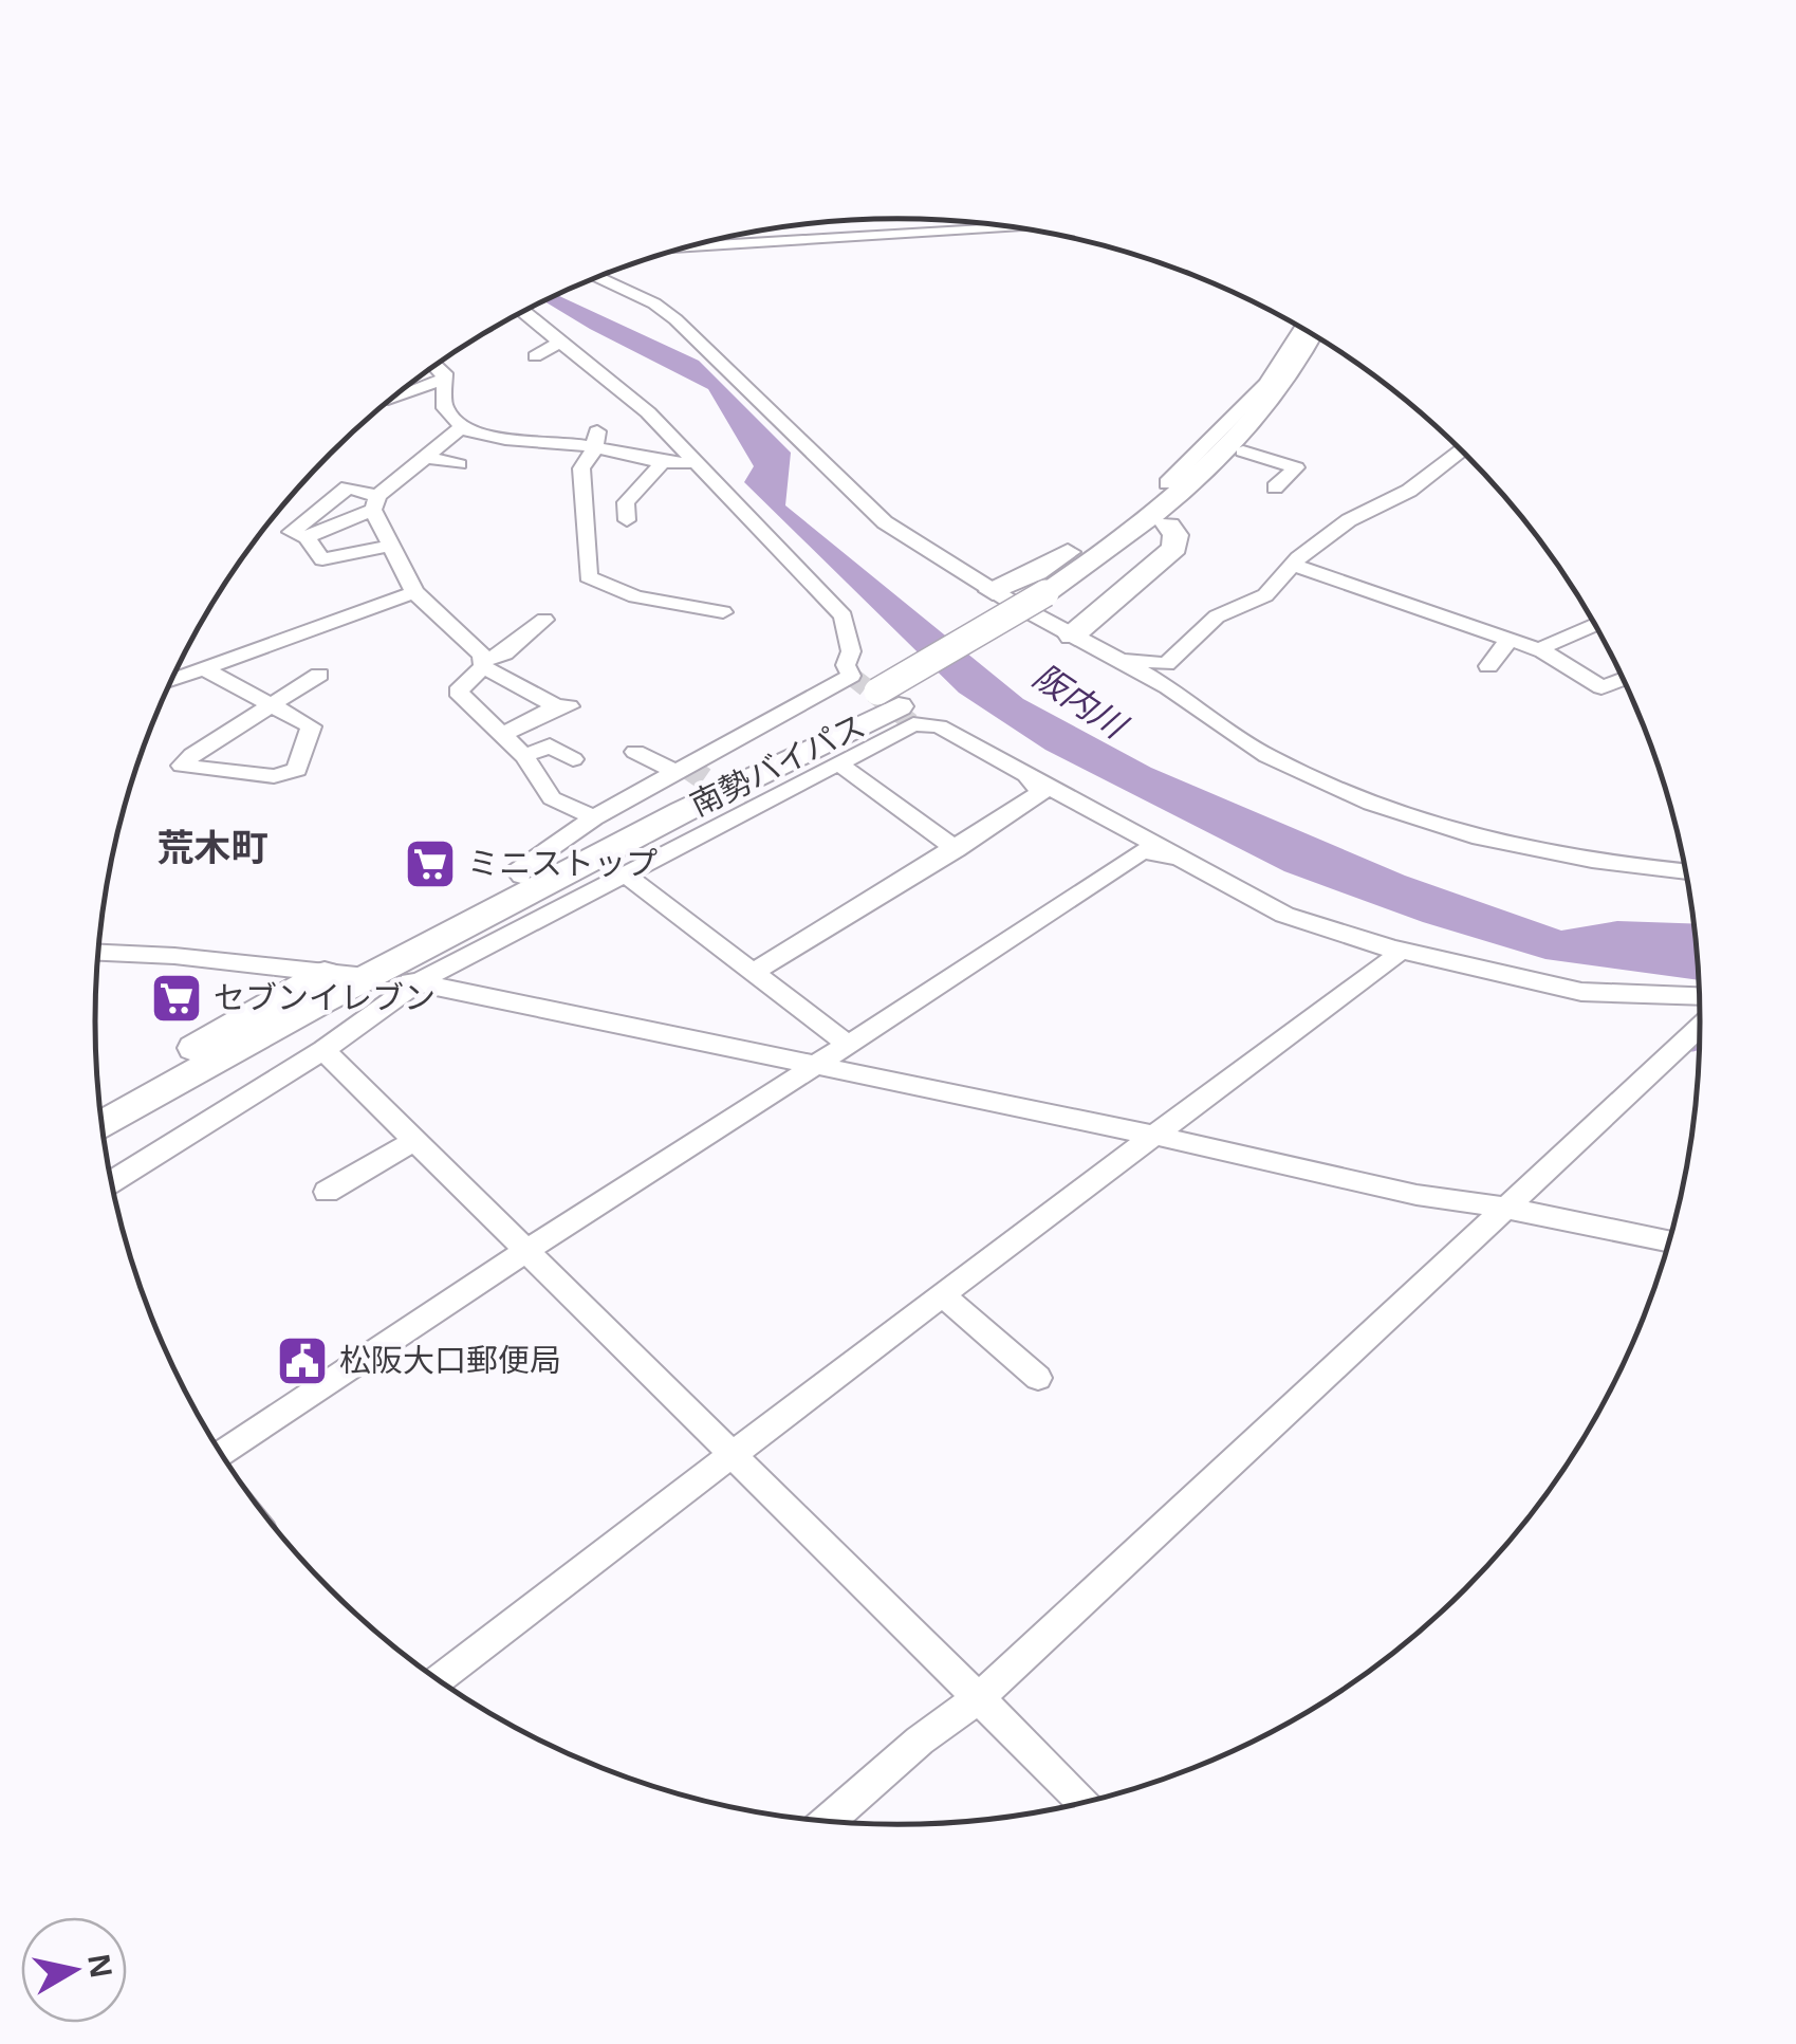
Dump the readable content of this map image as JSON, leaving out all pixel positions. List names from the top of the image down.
{
  "streets": {
    "highway": ["南勢バイパス"]
  },
  "districts": ["荒木町"],
  "water": ["阪内川"],
  "places": {
    "supermarket": ["ミニストップ", "セブンイレブン"],
    "public building": ["松阪大口郵便局"]
  },
  "north": "right"
}
